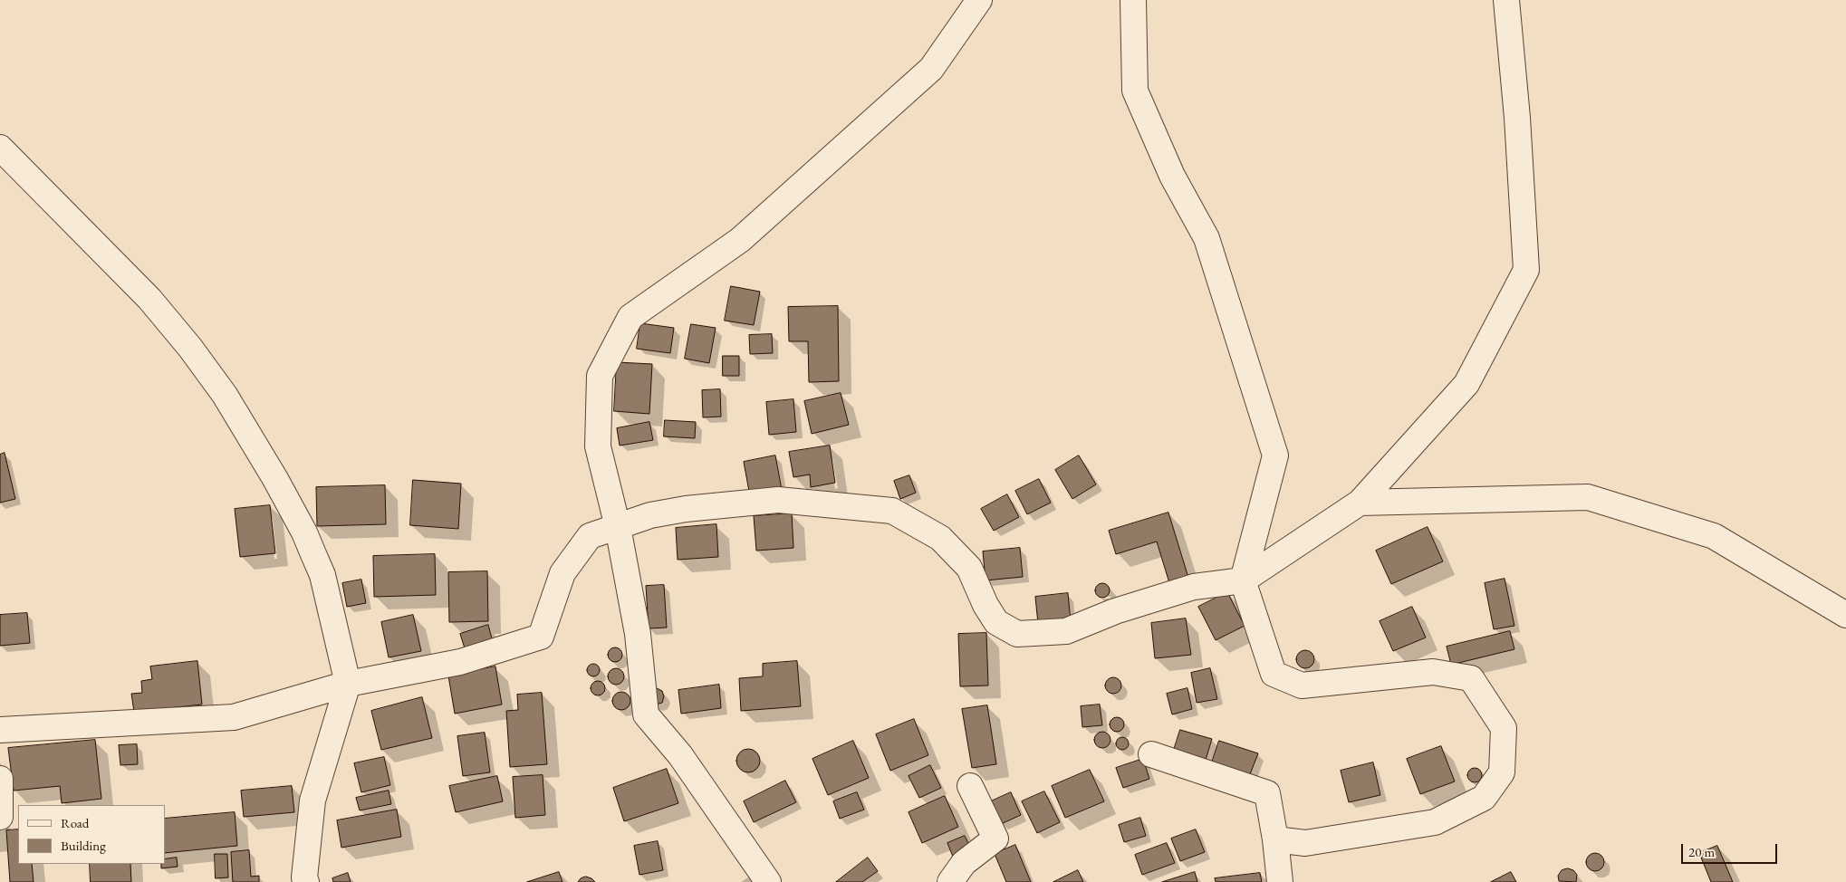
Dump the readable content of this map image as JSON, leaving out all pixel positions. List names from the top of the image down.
{
  "legend": ["Road", "Building"],
  "scale_bar": "20 m"
}
